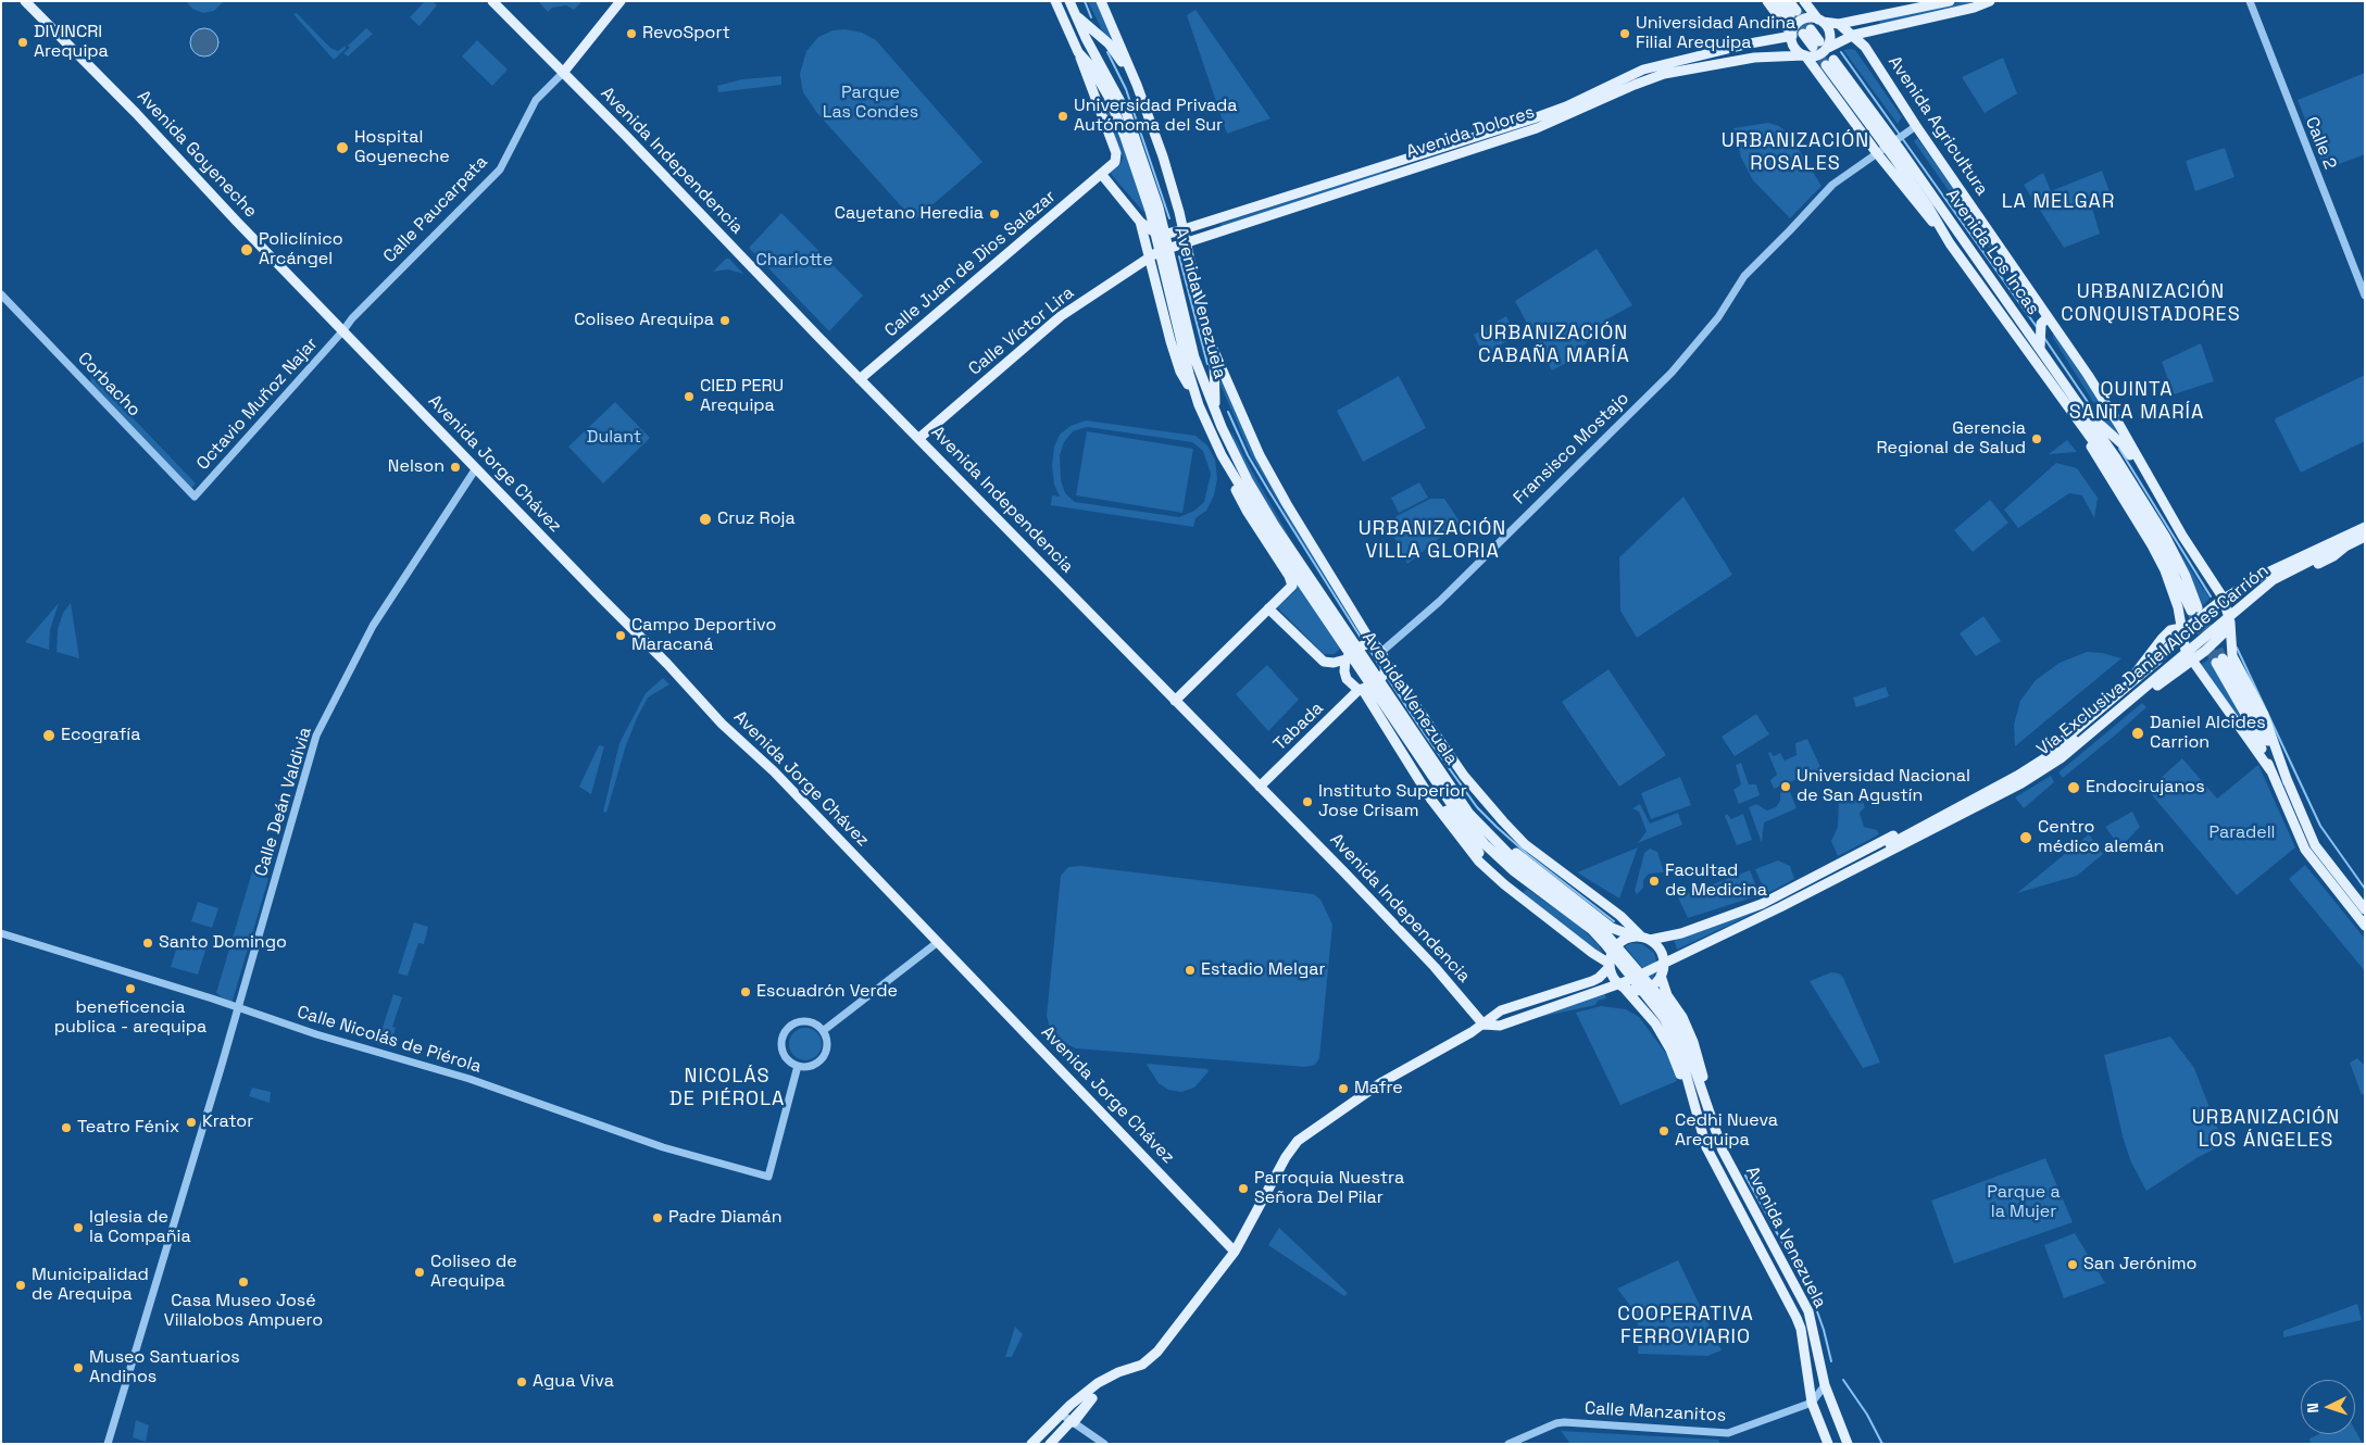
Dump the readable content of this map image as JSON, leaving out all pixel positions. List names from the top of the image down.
{
  "streets": {
    "main road": [
      "Avenida Agricultura",
      "Avenida Dolores",
      "Avenida Goyeneche",
      "Avenida Independencia",
      "Calle Paucarpata",
      "Avenida Los Incas",
      "Calle Juan de Dios Salazar",
      "Avenida Venezuela",
      "Calle Víctor Lira",
      "Avenida Jorge Chávez",
      "Vía Exclusiva Daniel Alcides Carrión",
      "Tabada"
    ],
    "street": [
      "Calle 2",
      "Corbacho",
      "Octavio Muñoz Najar",
      "Fransisco Mostajo",
      "Calle Deán Valdivia",
      "Calle Nicolás de Piérola",
      "Calle Manzanitos"
    ]
  },
  "crossings": [
    ["Avenida Agricultura", "Fransisco Mostajo"],
    ["Avenida Dolores", "Avenida Los Incas"],
    ["Avenida Dolores", "Avenida Venezuela"],
    ["Avenida Dolores", "Calle Víctor Lira"],
    ["Avenida Goyeneche", "Calle Paucarpata"],
    ["Avenida Goyeneche", "Octavio Muñoz Najar"],
    ["Avenida Goyeneche", "Avenida Jorge Chávez"],
    ["Avenida Independencia", "Calle Paucarpata"],
    ["Avenida Independencia", "Calle Juan de Dios Salazar"],
    ["Avenida Independencia", "Calle Víctor Lira"],
    ["Avenida Independencia", "Vía Exclusiva Daniel Alcides Carrión"],
    ["Avenida Independencia", "Tabada"],
    ["Calle Paucarpata", "Octavio Muñoz Najar"],
    ["Calle Paucarpata", "Avenida Jorge Chávez"],
    ["Avenida Los Incas", "Fransisco Mostajo"],
    ["Calle Juan de Dios Salazar", "Avenida Venezuela"],
    ["Avenida Venezuela", "Calle Víctor Lira"],
    ["Avenida Venezuela", "Fransisco Mostajo"],
    ["Avenida Venezuela", "Tabada"],
    ["Avenida Venezuela", "Calle Manzanitos"],
    ["Corbacho", "Octavio Muñoz Najar"],
    ["Octavio Muñoz Najar", "Avenida Jorge Chávez"],
    ["Fransisco Mostajo", "Tabada"],
    ["Avenida Jorge Chávez", "Calle Deán Valdivia"],
    ["Calle Deán Valdivia", "Calle Nicolás de Piérola"]
  ],
  "districts": [
    "URBANIZACIÓN ROSALES",
    "LA MELGAR",
    "URBANIZACIÓN CONQUISTADORES",
    "URBANIZACIÓN CABAÑA MARÍA",
    "QUINTA SANTA MARÍA",
    "URBANIZACIÓN VILLA GLORIA",
    "NICOLÁS DE PIÉROLA",
    "URBANIZACIÓN LOS ÁNGELES",
    "COOPERATIVA FERROVIARIO"
  ],
  "parks": [
    "Parque Las Condes",
    "Charlotte",
    "Dulant",
    "Paradell",
    "Parque a la Mujer"
  ],
  "places": [
    "RevoSport",
    "Universidad Andina Filial Arequipa",
    "DIVINCRI Arequipa",
    "Universidad Privada Autónoma del Sur",
    "Hospital Goyeneche",
    "Cayetano Heredia",
    "Policlínico Arcángel",
    "Coliseo Arequipa",
    "CIED PERU Arequipa",
    "Gerencia Regional de Salud",
    "Nelson",
    "Cruz Roja",
    "Campo Deportivo Maracaná",
    "Daniel Alcides Carrion",
    "Ecografía",
    "Universidad Nacional de San Agustín",
    "Endocirujanos",
    "Instituto Superior Jose Crisam",
    "Centro médico alemán",
    "Facultad de Medicina",
    "Santo Domingo",
    "Estadio Melgar",
    "beneficencia publica - arequipa",
    "Escuadrón Verde",
    "Mafre",
    "Krator",
    "Teatro Fénix",
    "Cedhi Nueva Arequipa",
    "Parroquia Nuestra Señora Del Pilar",
    "Padre Diamán",
    "Iglesia de la Compañia",
    "San Jerónimo",
    "Coliseo de Arequipa",
    "Casa Museo José Villalobos Ampuero",
    "Municipalidad de Arequipa",
    "Museo Santuarios Andinos",
    "Agua Viva"
  ],
  "north": "left"
}
